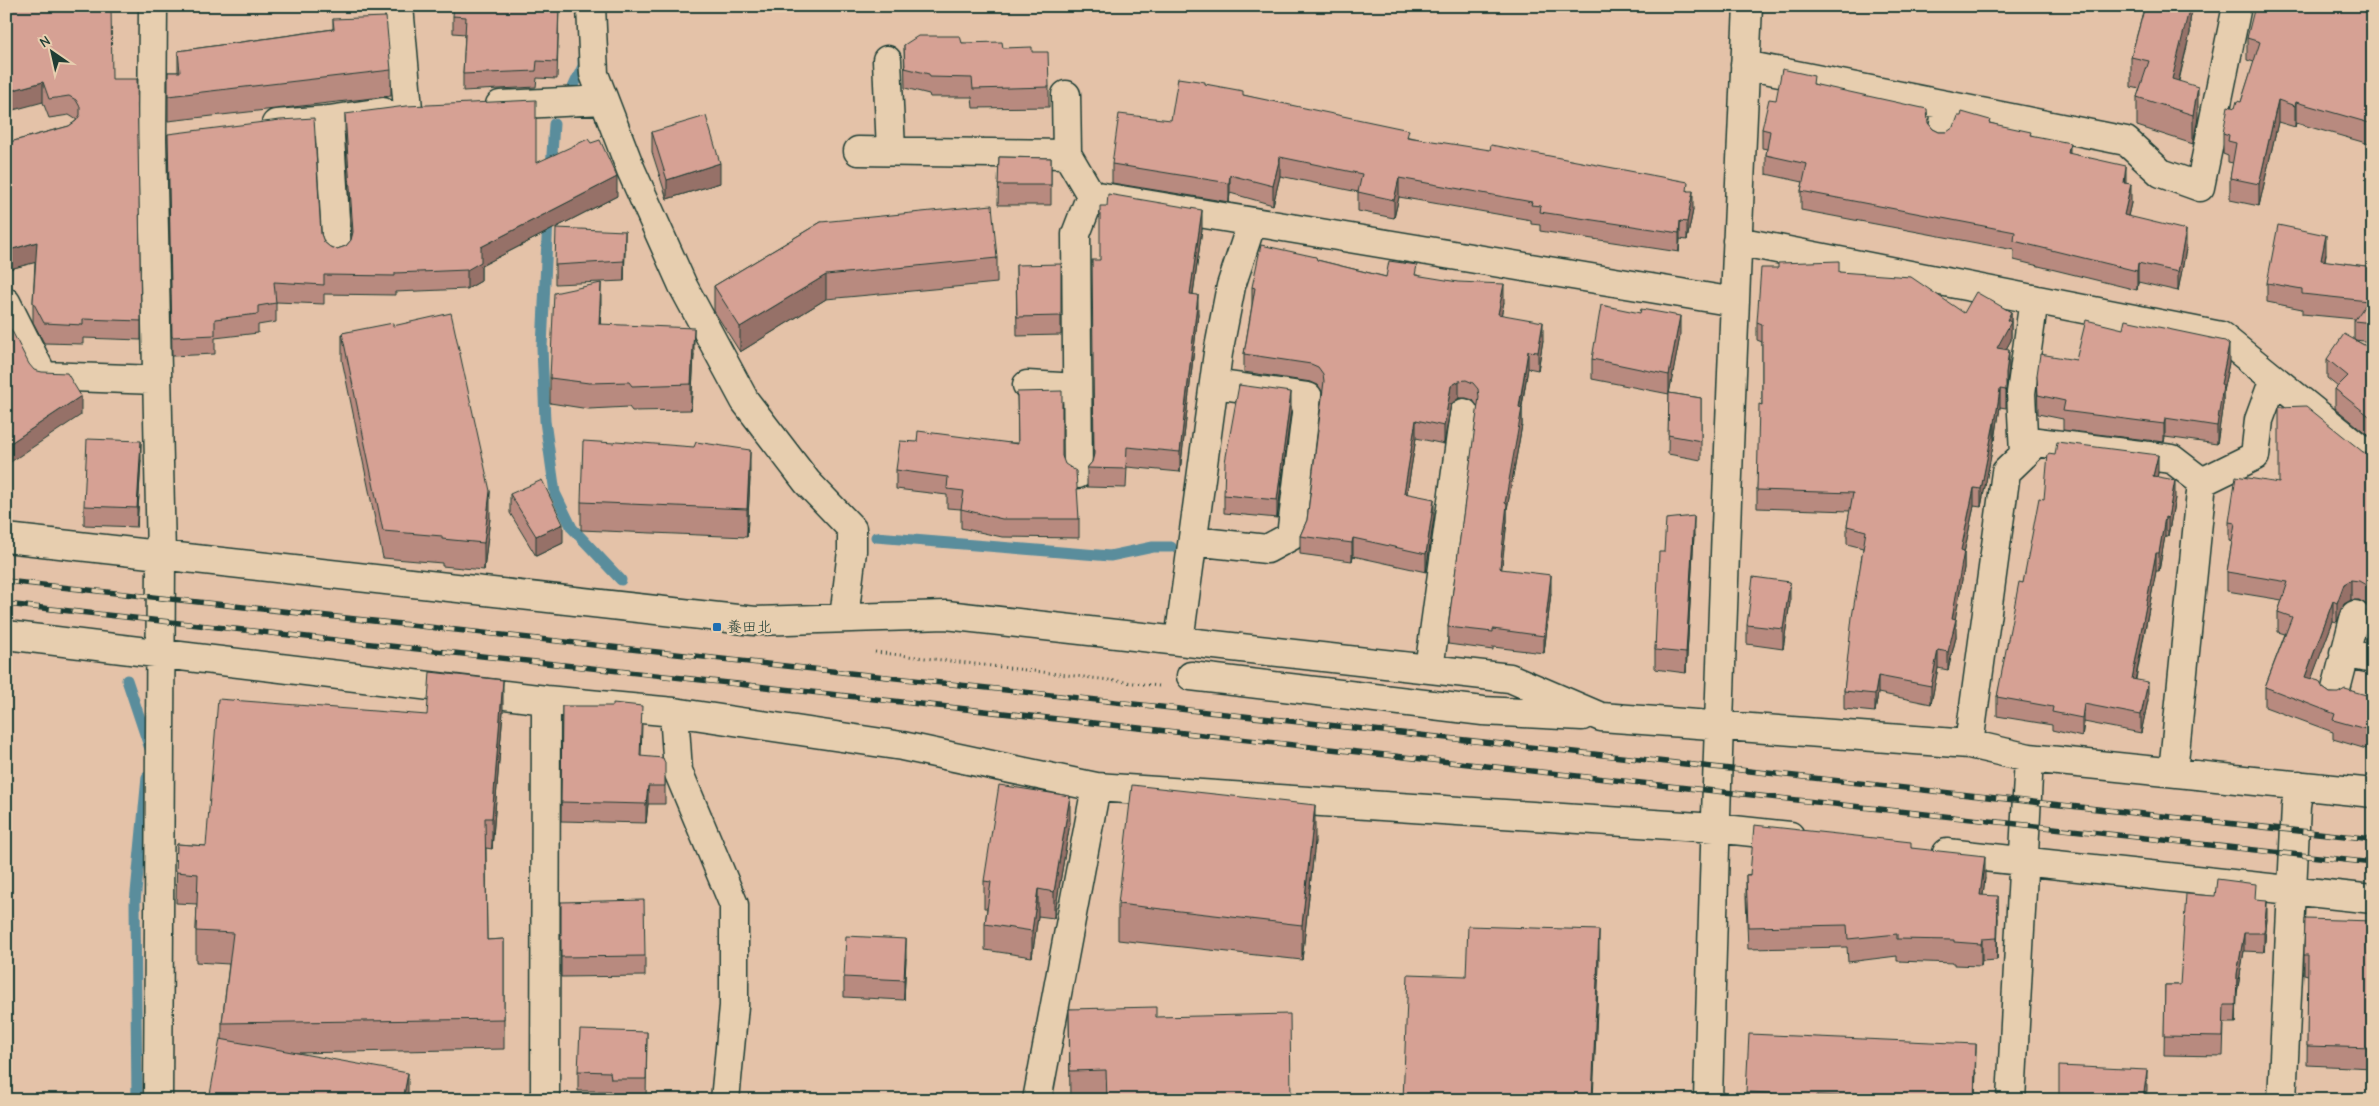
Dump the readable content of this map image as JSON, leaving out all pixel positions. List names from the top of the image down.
{
  "places": {
    "transit": ["養田北"]
  },
  "north": "top left"
}
